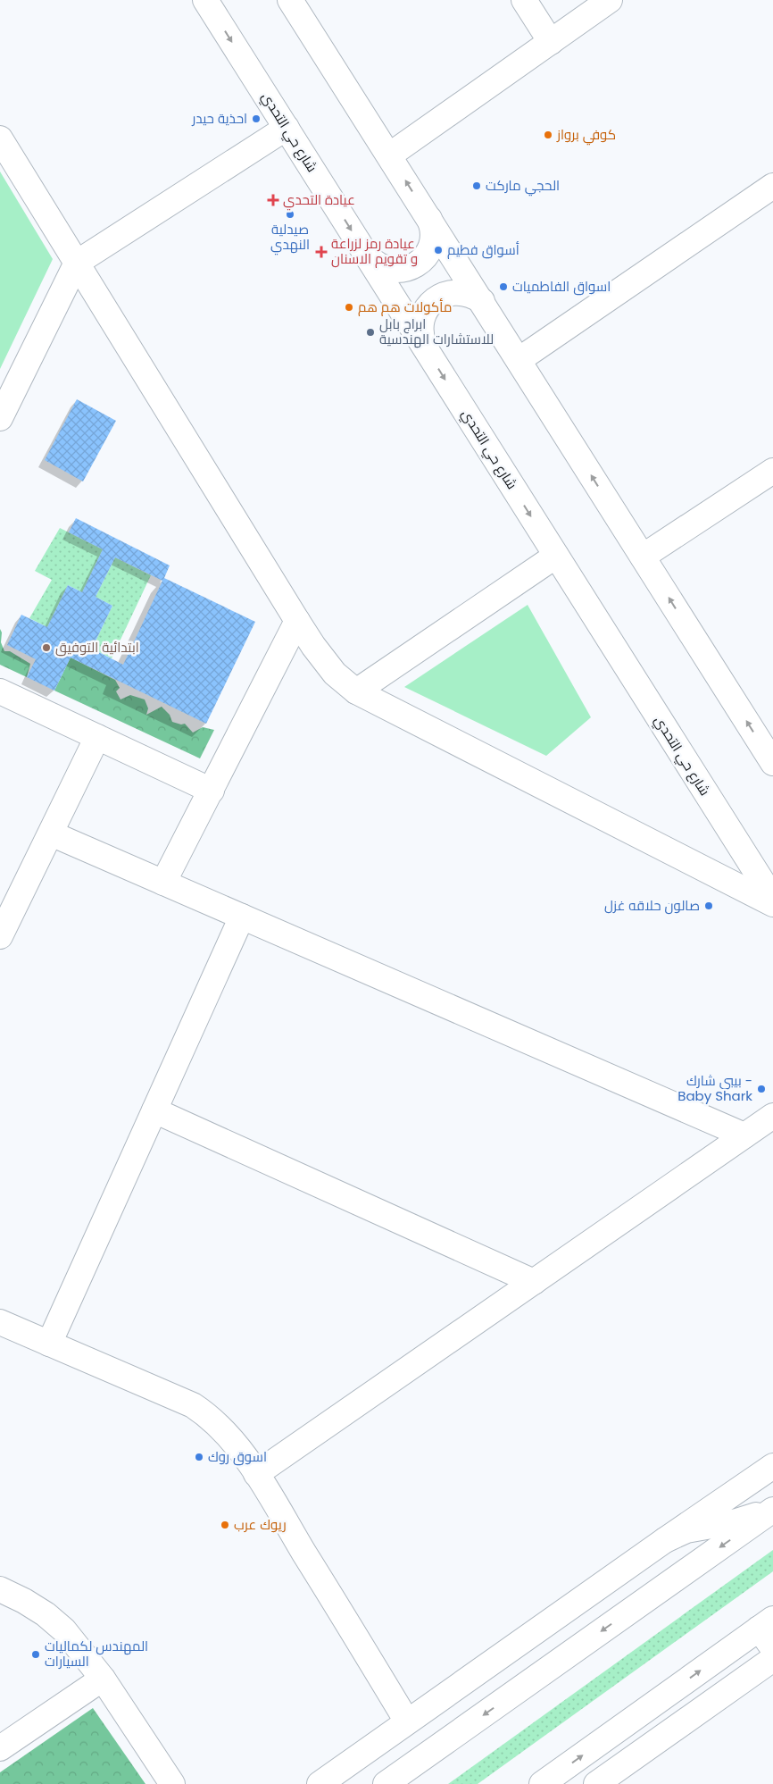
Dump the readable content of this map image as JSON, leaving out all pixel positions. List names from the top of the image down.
{
  "streets": {
    "street": ["شارع حي التحدي"]
  },
  "places": {
    "other": [
      "احذية حيدر",
      "كوفي برواز",
      "الحجي ماركت",
      "صيدلية النهدي",
      "أسواق فطيم",
      "اسواق الفاطميات",
      "مأكولات هم هم",
      "ابراج بابل للاستشارات الهندسية",
      "ابتدائية التوفيق",
      "صالون حلاقه غزل",
      "بيبي شارك - Baby Shark",
      "اسوق روك",
      "ريوك عرب",
      "المهندس لكماليات السيارات"
    ],
    "health": ["عيادة التحدي", "عيادة رمز لزراعة و تقويم الاسنان"]
  }
}
